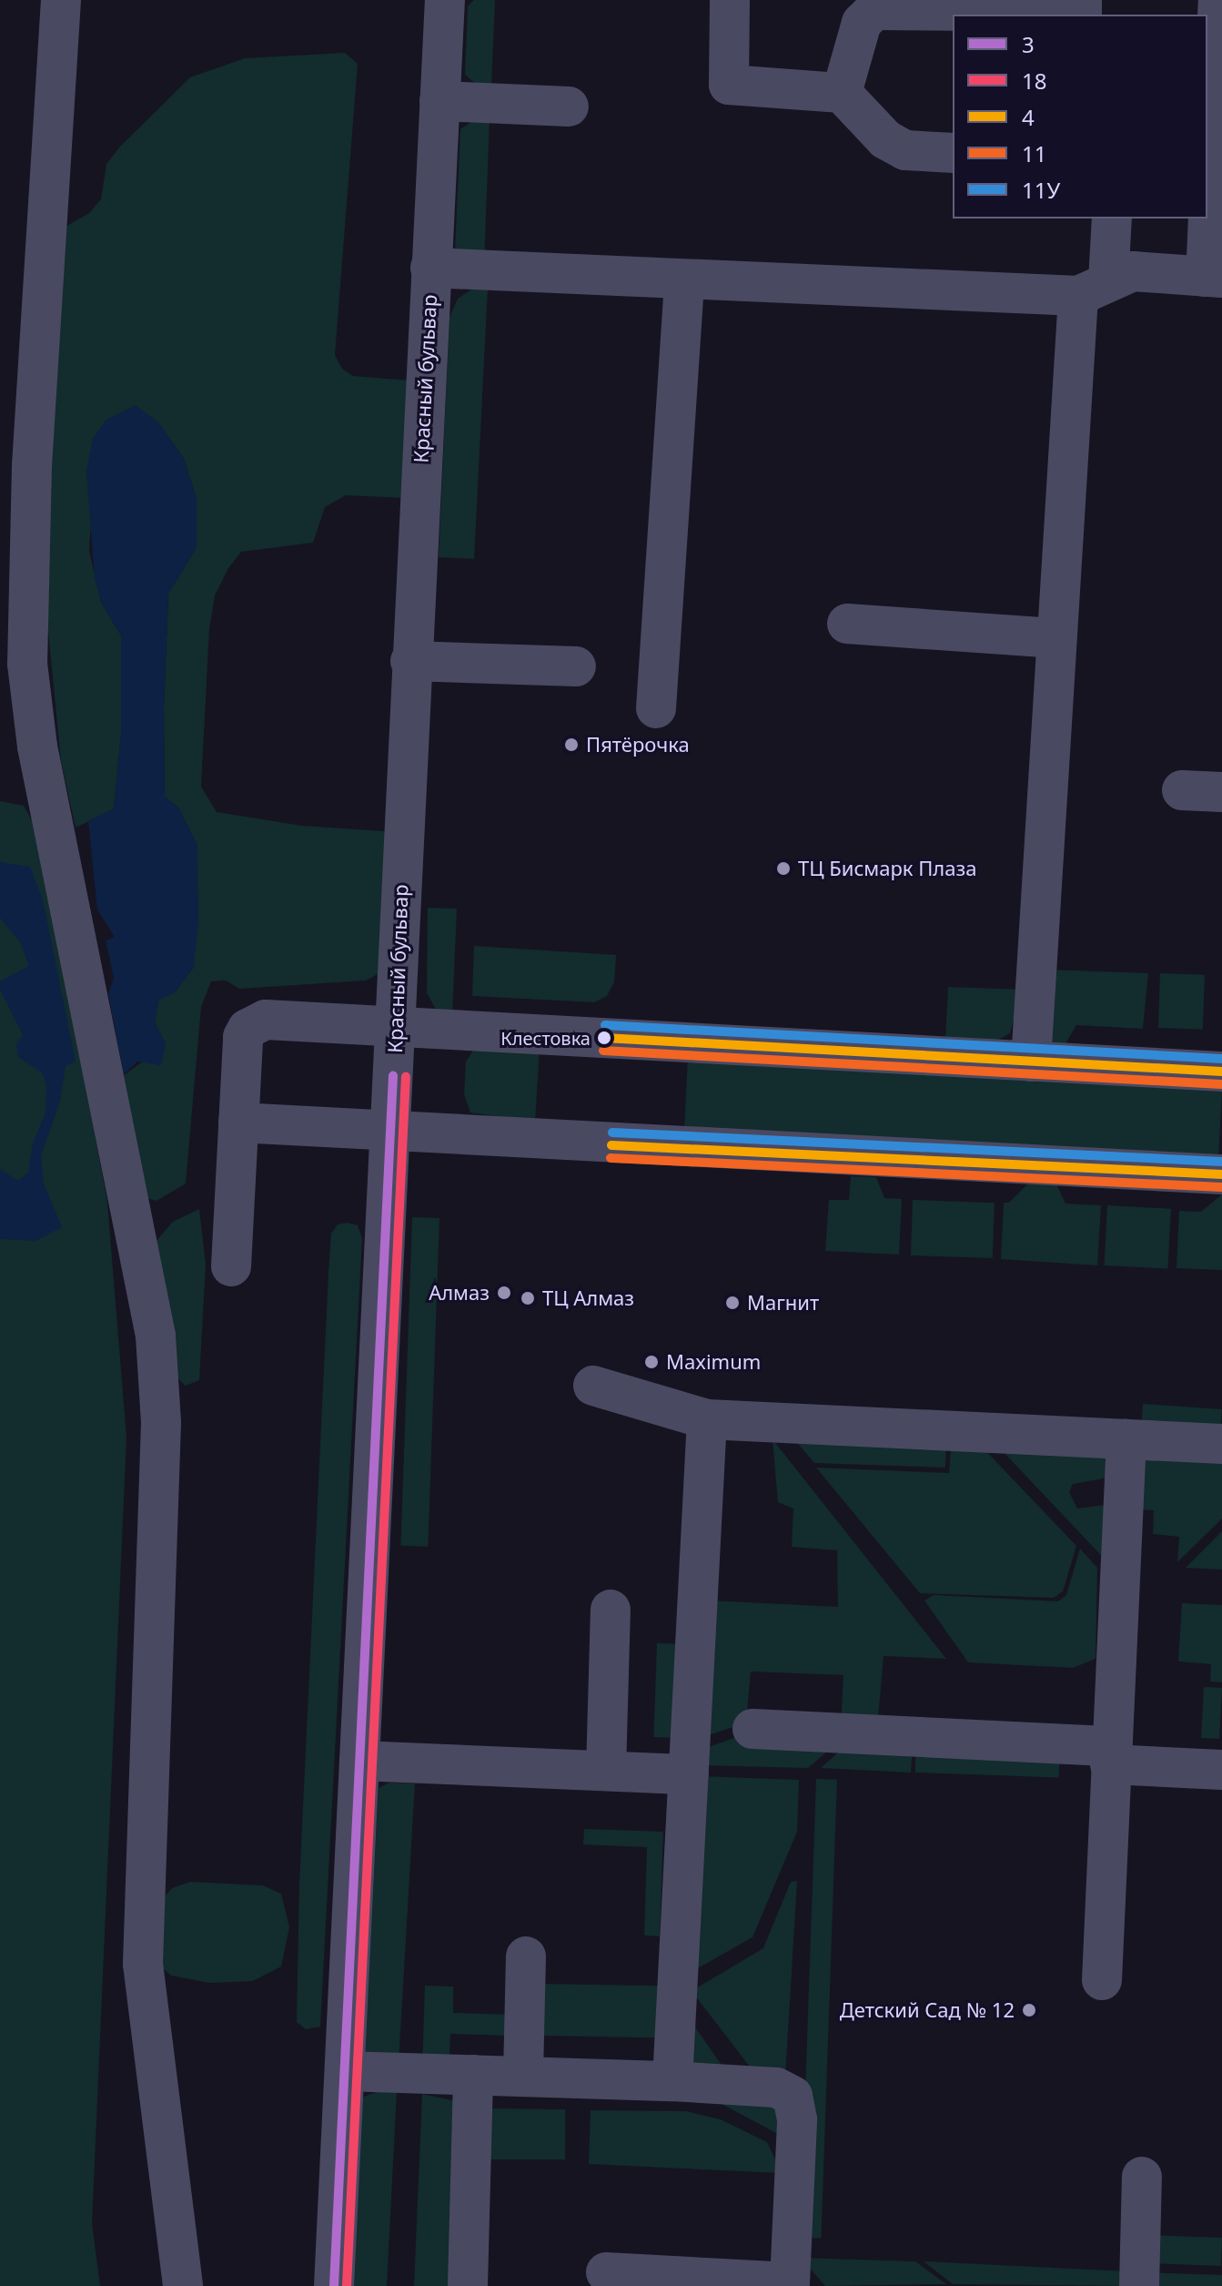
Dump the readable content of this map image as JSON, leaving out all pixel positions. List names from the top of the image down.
{
  "streets": {
    "street": ["Красный бульвар"]
  },
  "places": [
    "Пятёрочка",
    "ТЦ Бисмарк Плаза",
    "Клестовка",
    "Алмаз",
    "ТЦ Алмаз",
    "Магнит",
    "Maximum",
    "Детский Сад № 12"
  ],
  "lines": [
    "transit line 11У",
    "transit line 4",
    "transit line 11",
    "transit line 3",
    "transit line 18"
  ],
  "legend": [
    "3",
    "18",
    "4",
    "11",
    "11У"
  ]
}
